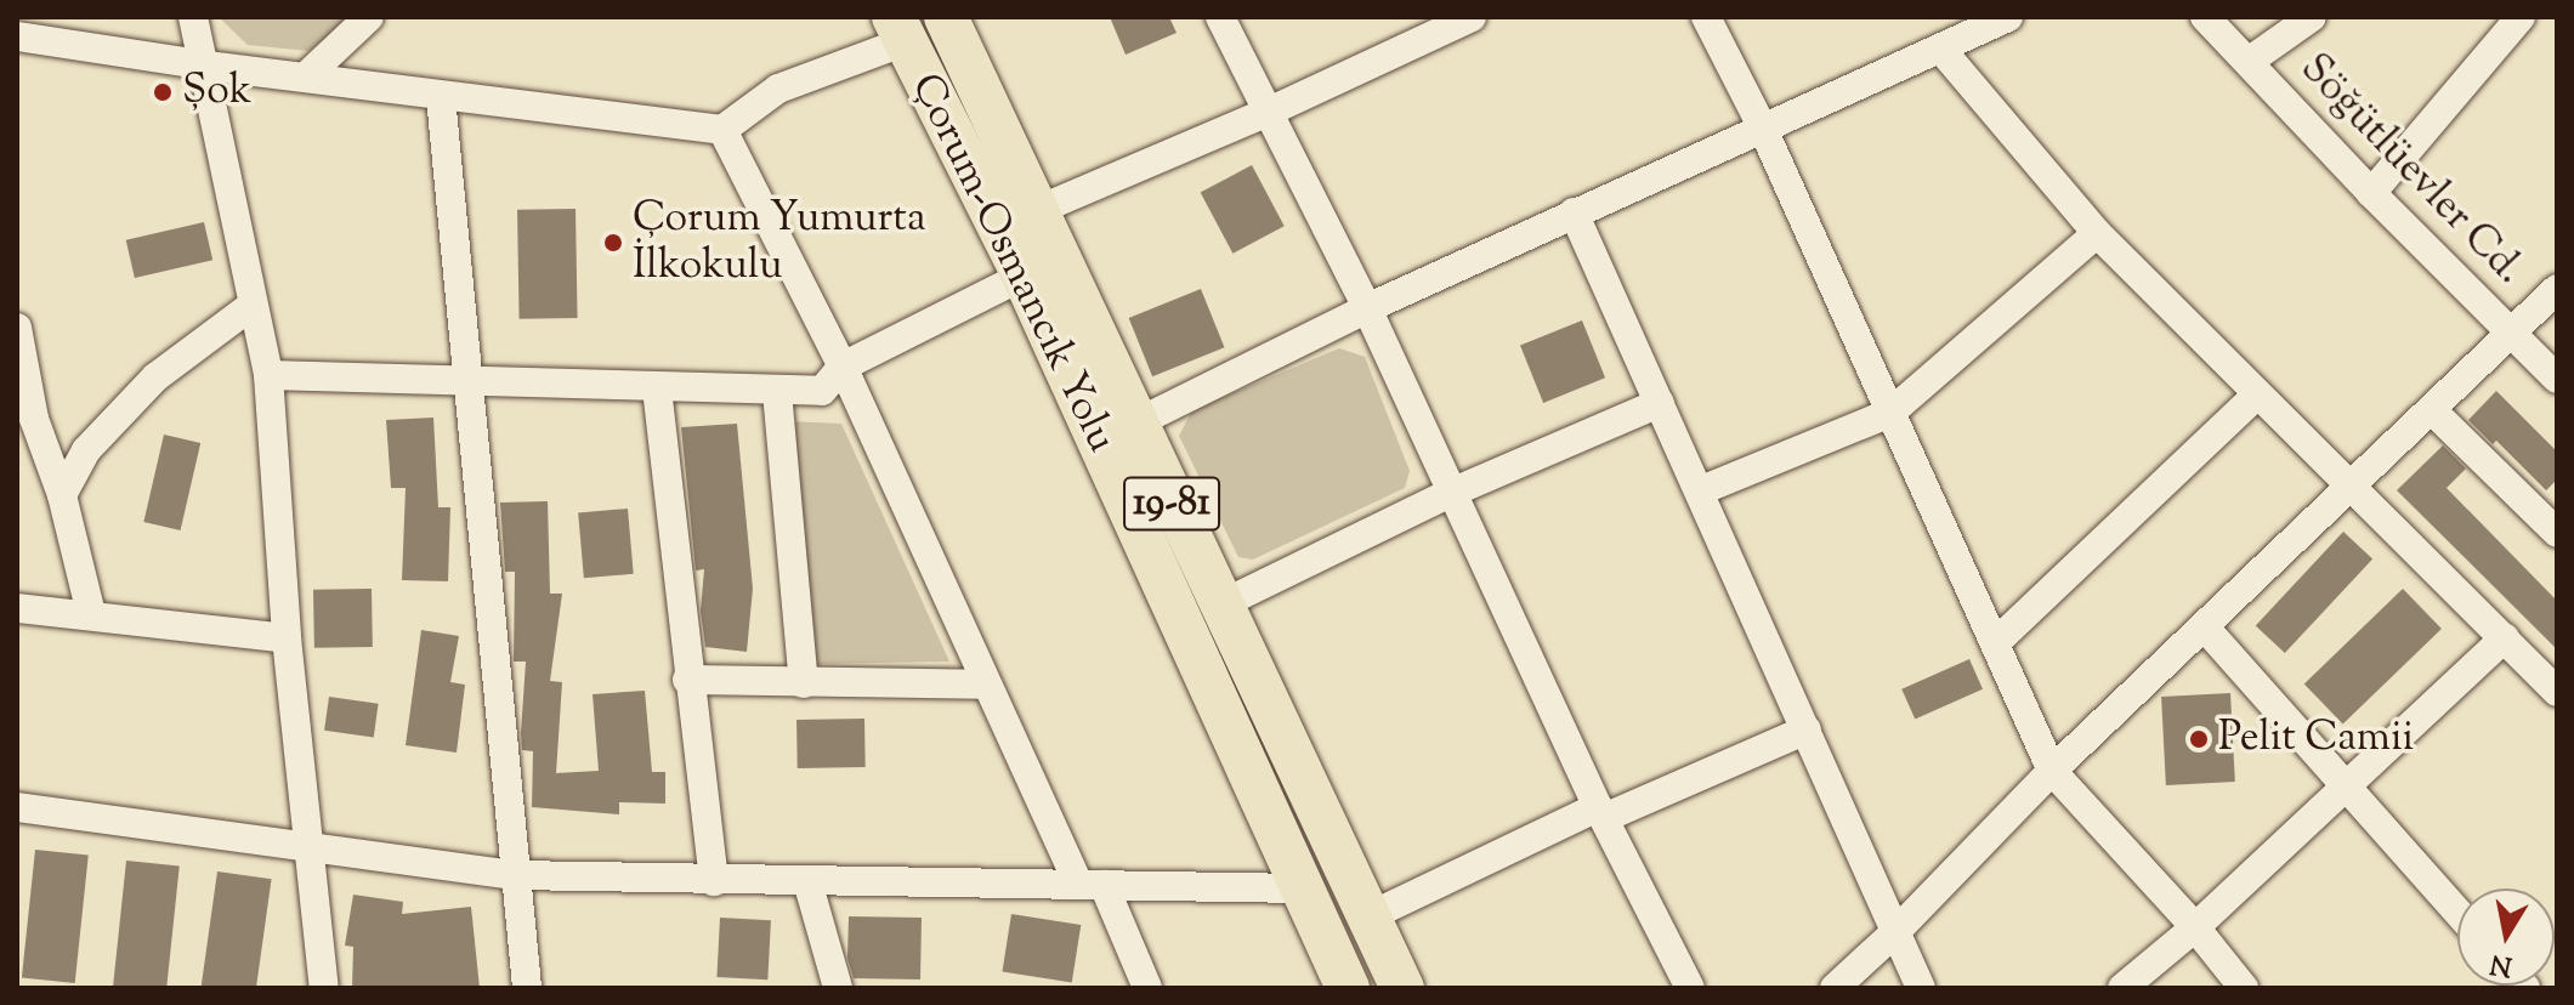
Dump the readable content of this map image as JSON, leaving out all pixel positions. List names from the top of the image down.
{
  "streets": {
    "highway": ["Çorum-Osmancık Yolu", "19-81"],
    "street": ["Söğütlüevler Cd."]
  },
  "places": ["Şok", "Çorum Yumurta İlkokulu", "Pelit Camii"],
  "north": "bottom"
}
